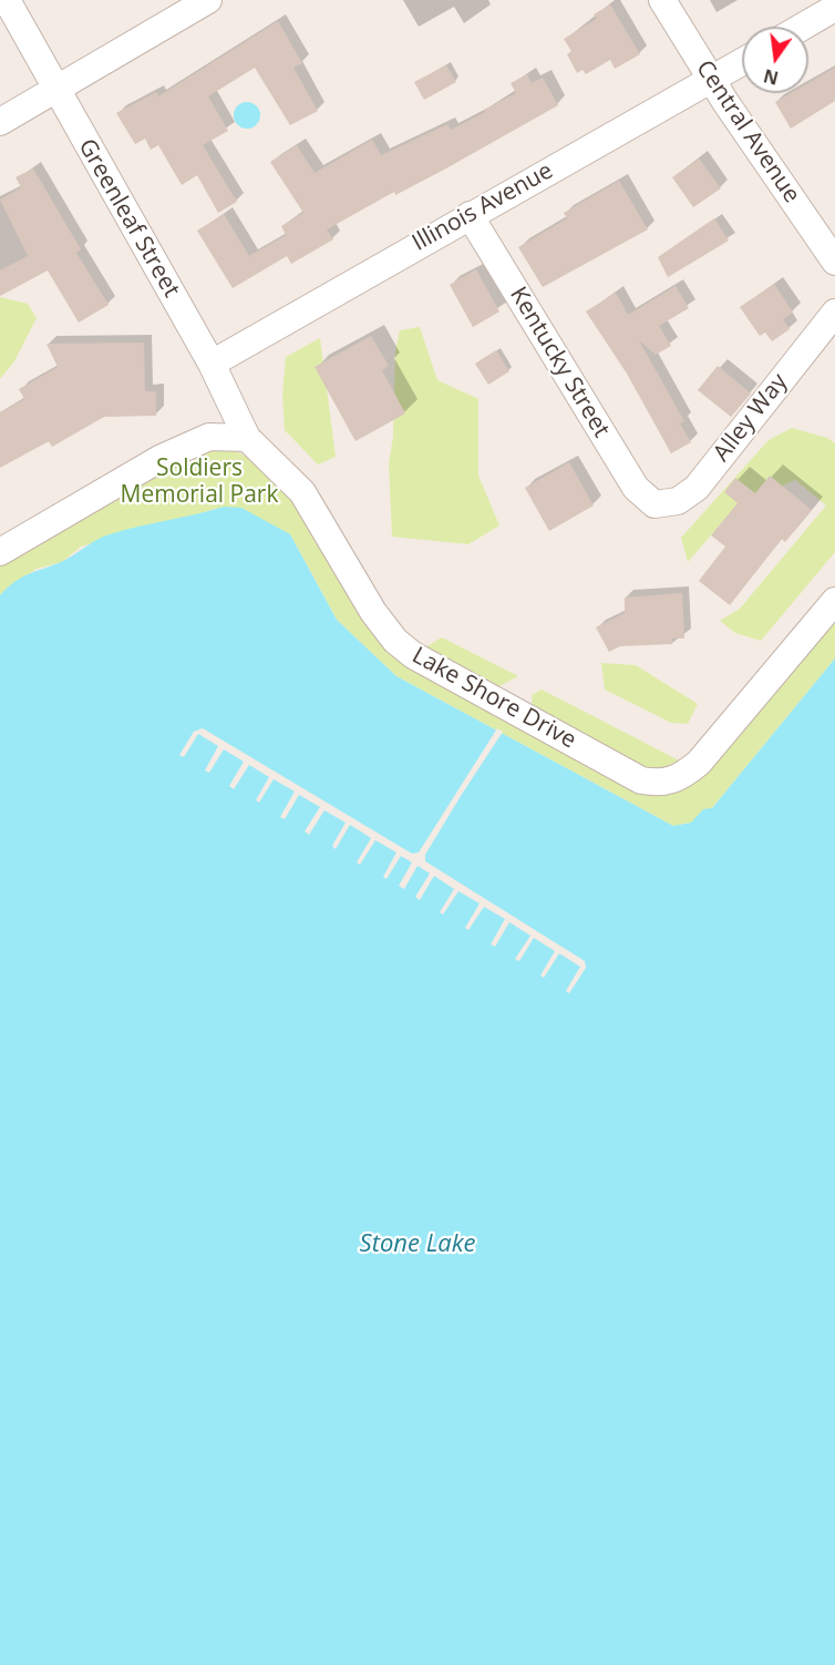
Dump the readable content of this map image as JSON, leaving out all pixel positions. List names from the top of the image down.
{
  "streets": {
    "street": [
      "Central Avenue",
      "Illinois Avenue",
      "Greenleaf Street",
      "Kentucky Street",
      "Alley Way",
      "Lake Shore Drive"
    ]
  },
  "crossings": [
    ["Central Avenue", "Illinois Avenue"],
    ["Illinois Avenue", "Greenleaf Street"],
    ["Illinois Avenue", "Kentucky Street"],
    ["Greenleaf Street", "Lake Shore Drive"],
    ["Kentucky Street", "Alley Way"]
  ],
  "water": ["Stone Lake"],
  "parks": ["Soldiers Memorial Park"],
  "north": "bottom"
}
